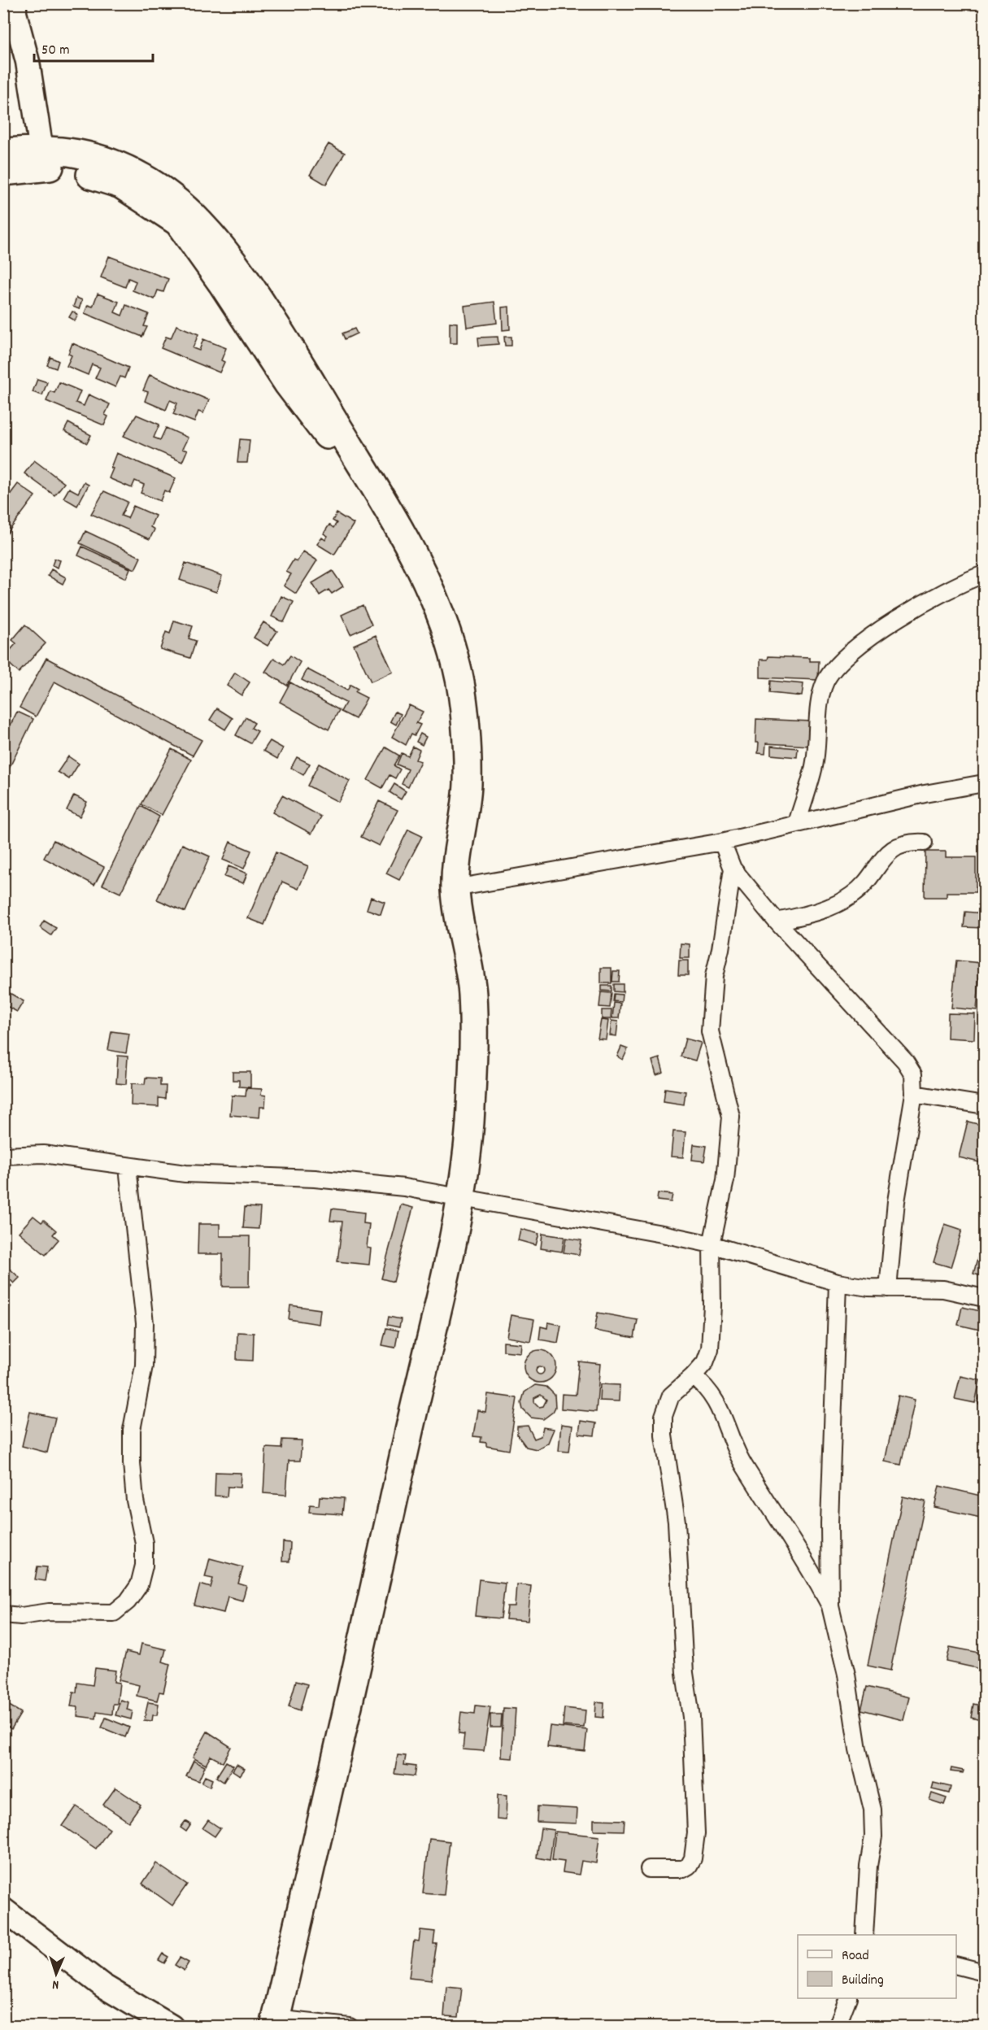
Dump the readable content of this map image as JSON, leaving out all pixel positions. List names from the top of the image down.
{
  "legend": ["Road", "Building"],
  "scale_bar": "50 m",
  "north": "bottom"
}
